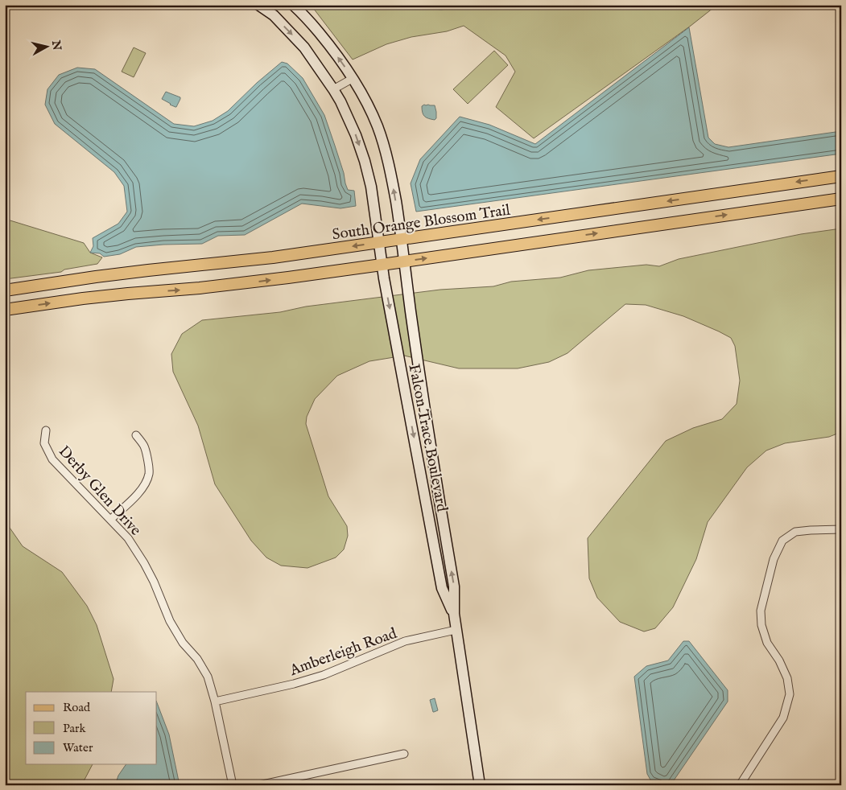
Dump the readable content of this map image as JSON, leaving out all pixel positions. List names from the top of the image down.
{
  "streets": {
    "main road": ["South Orange Blossom Trail"],
    "street": ["Falcon Trace Boulevard", "Derby Glen Drive", "Amberleigh Road"]
  },
  "crossings": [
    ["South Orange Blossom Trail", "Falcon Trace Boulevard"],
    ["Falcon Trace Boulevard", "Amberleigh Road"],
    ["Derby Glen Drive", "Amberleigh Road"]
  ],
  "legend": ["Road", "Park", "Water"],
  "north": "right"
}
